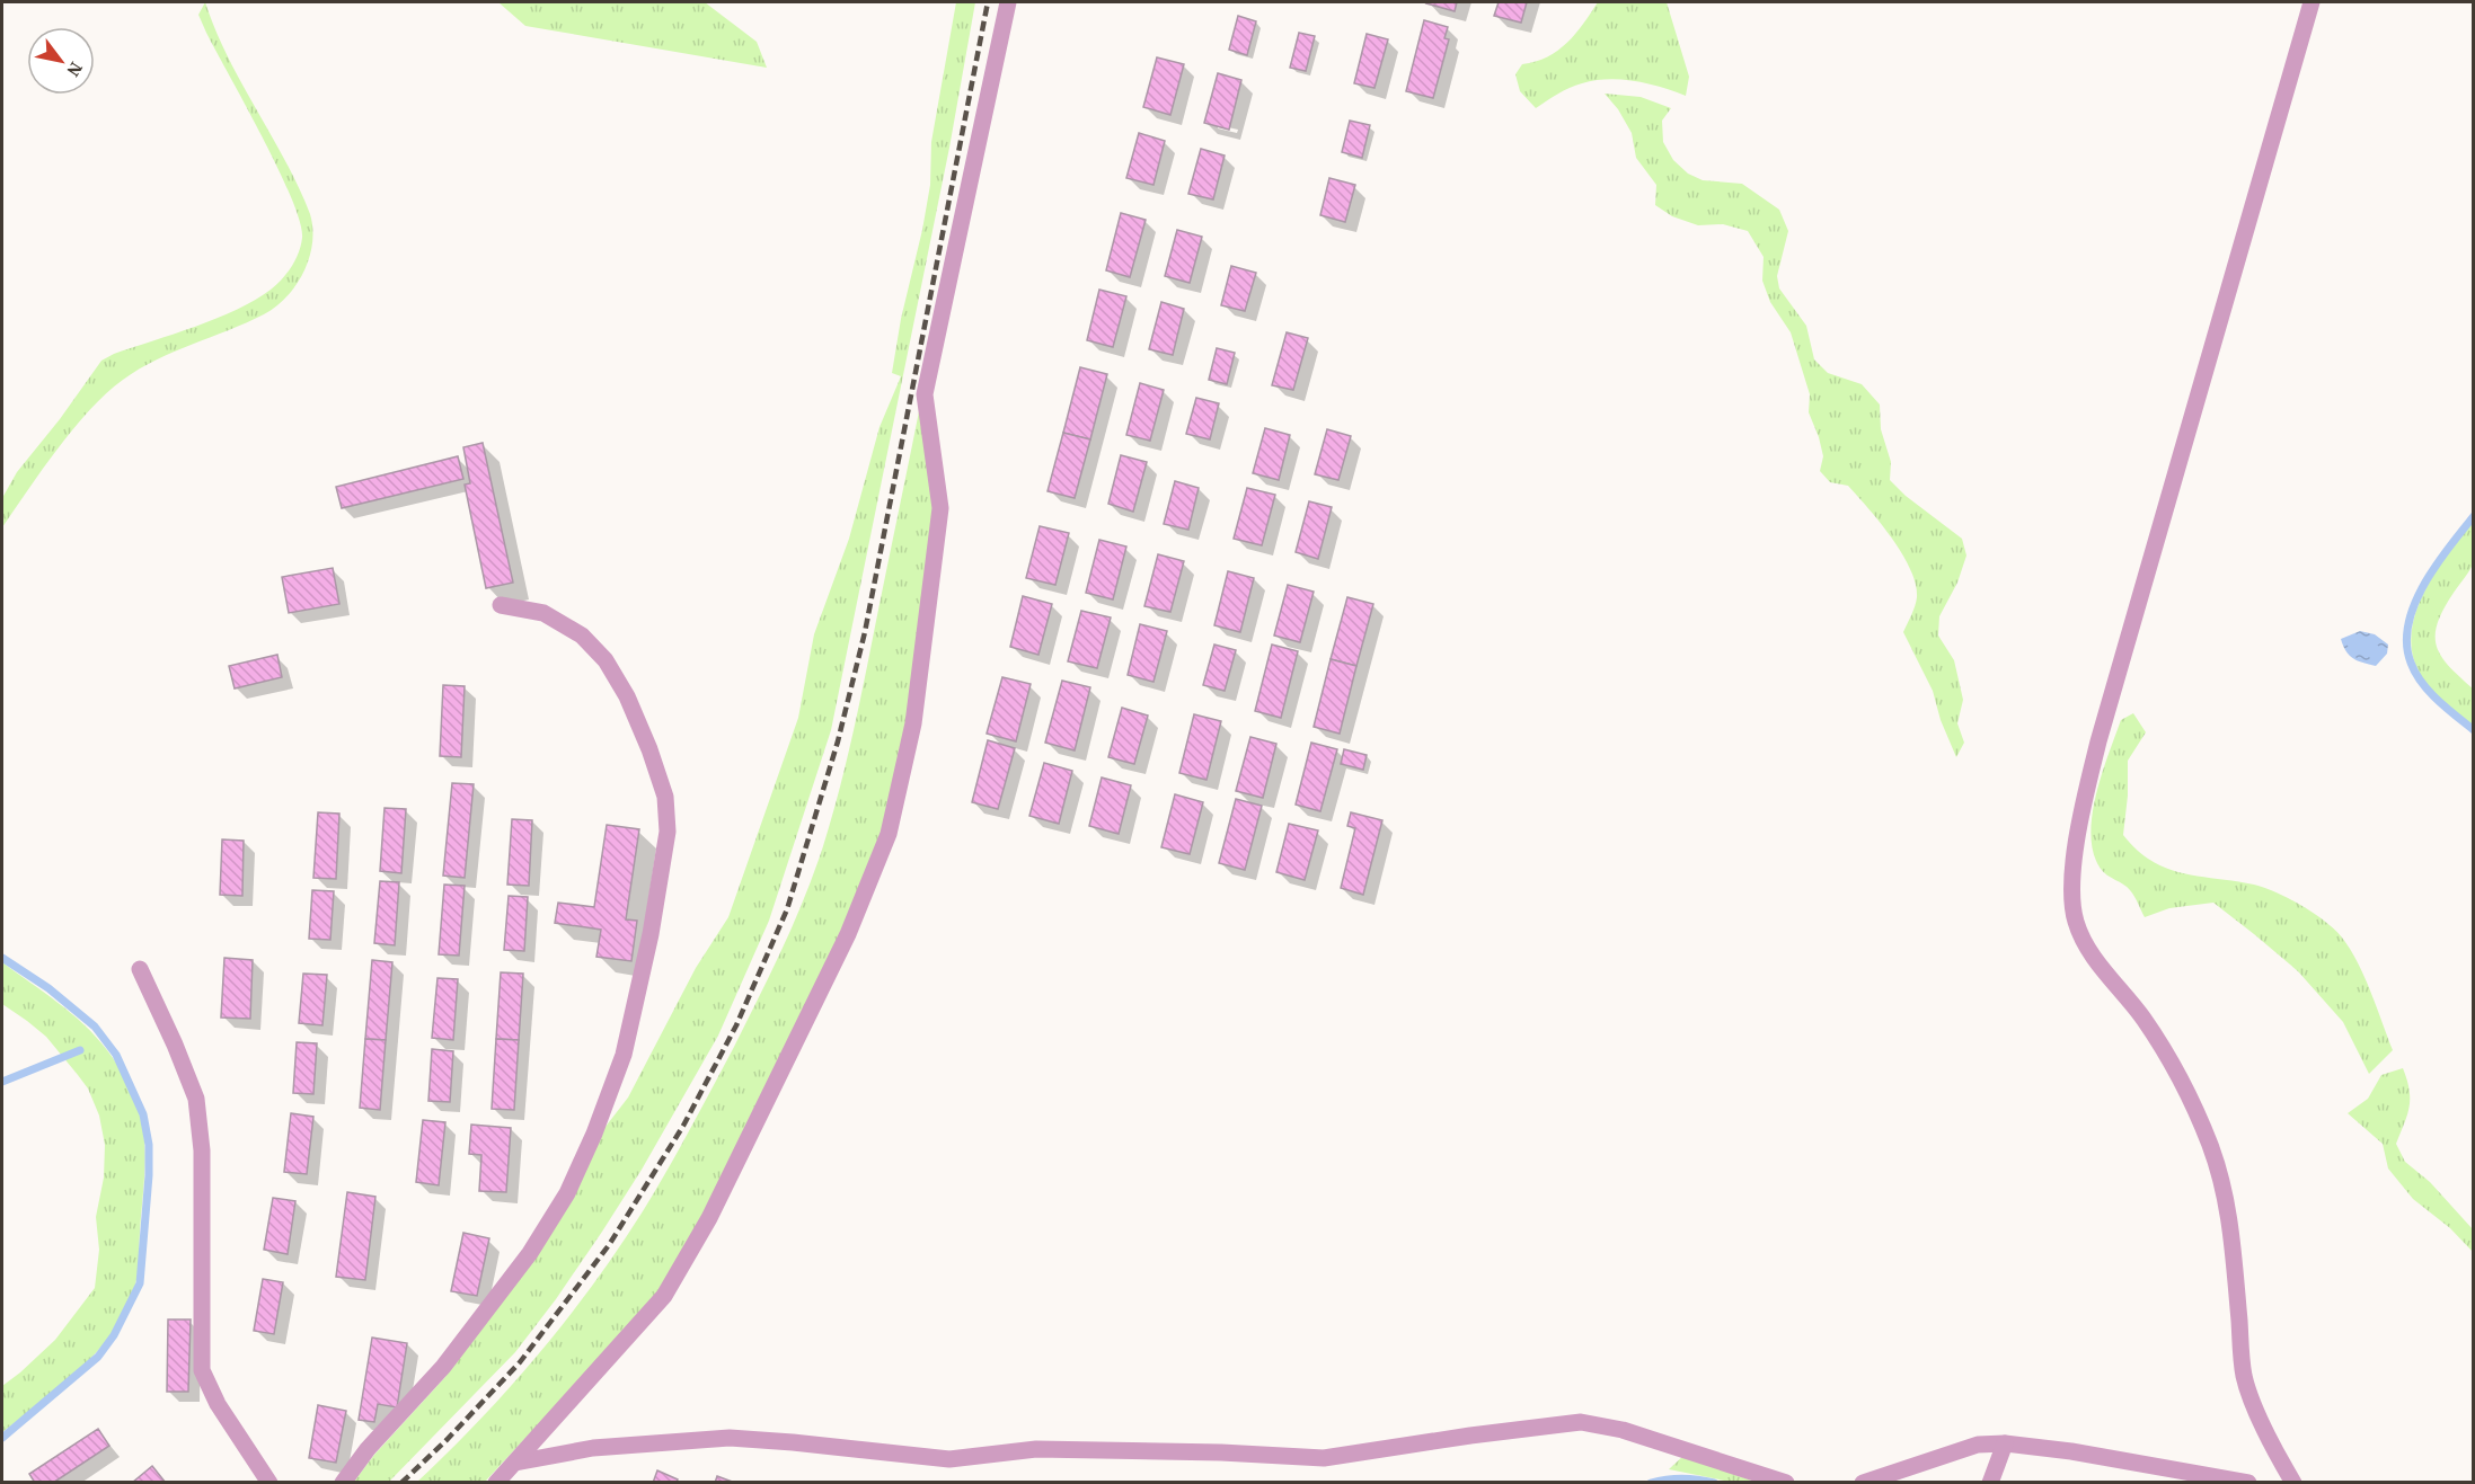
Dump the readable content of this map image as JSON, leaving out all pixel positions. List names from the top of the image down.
{
  "north": "bottom right"
}
